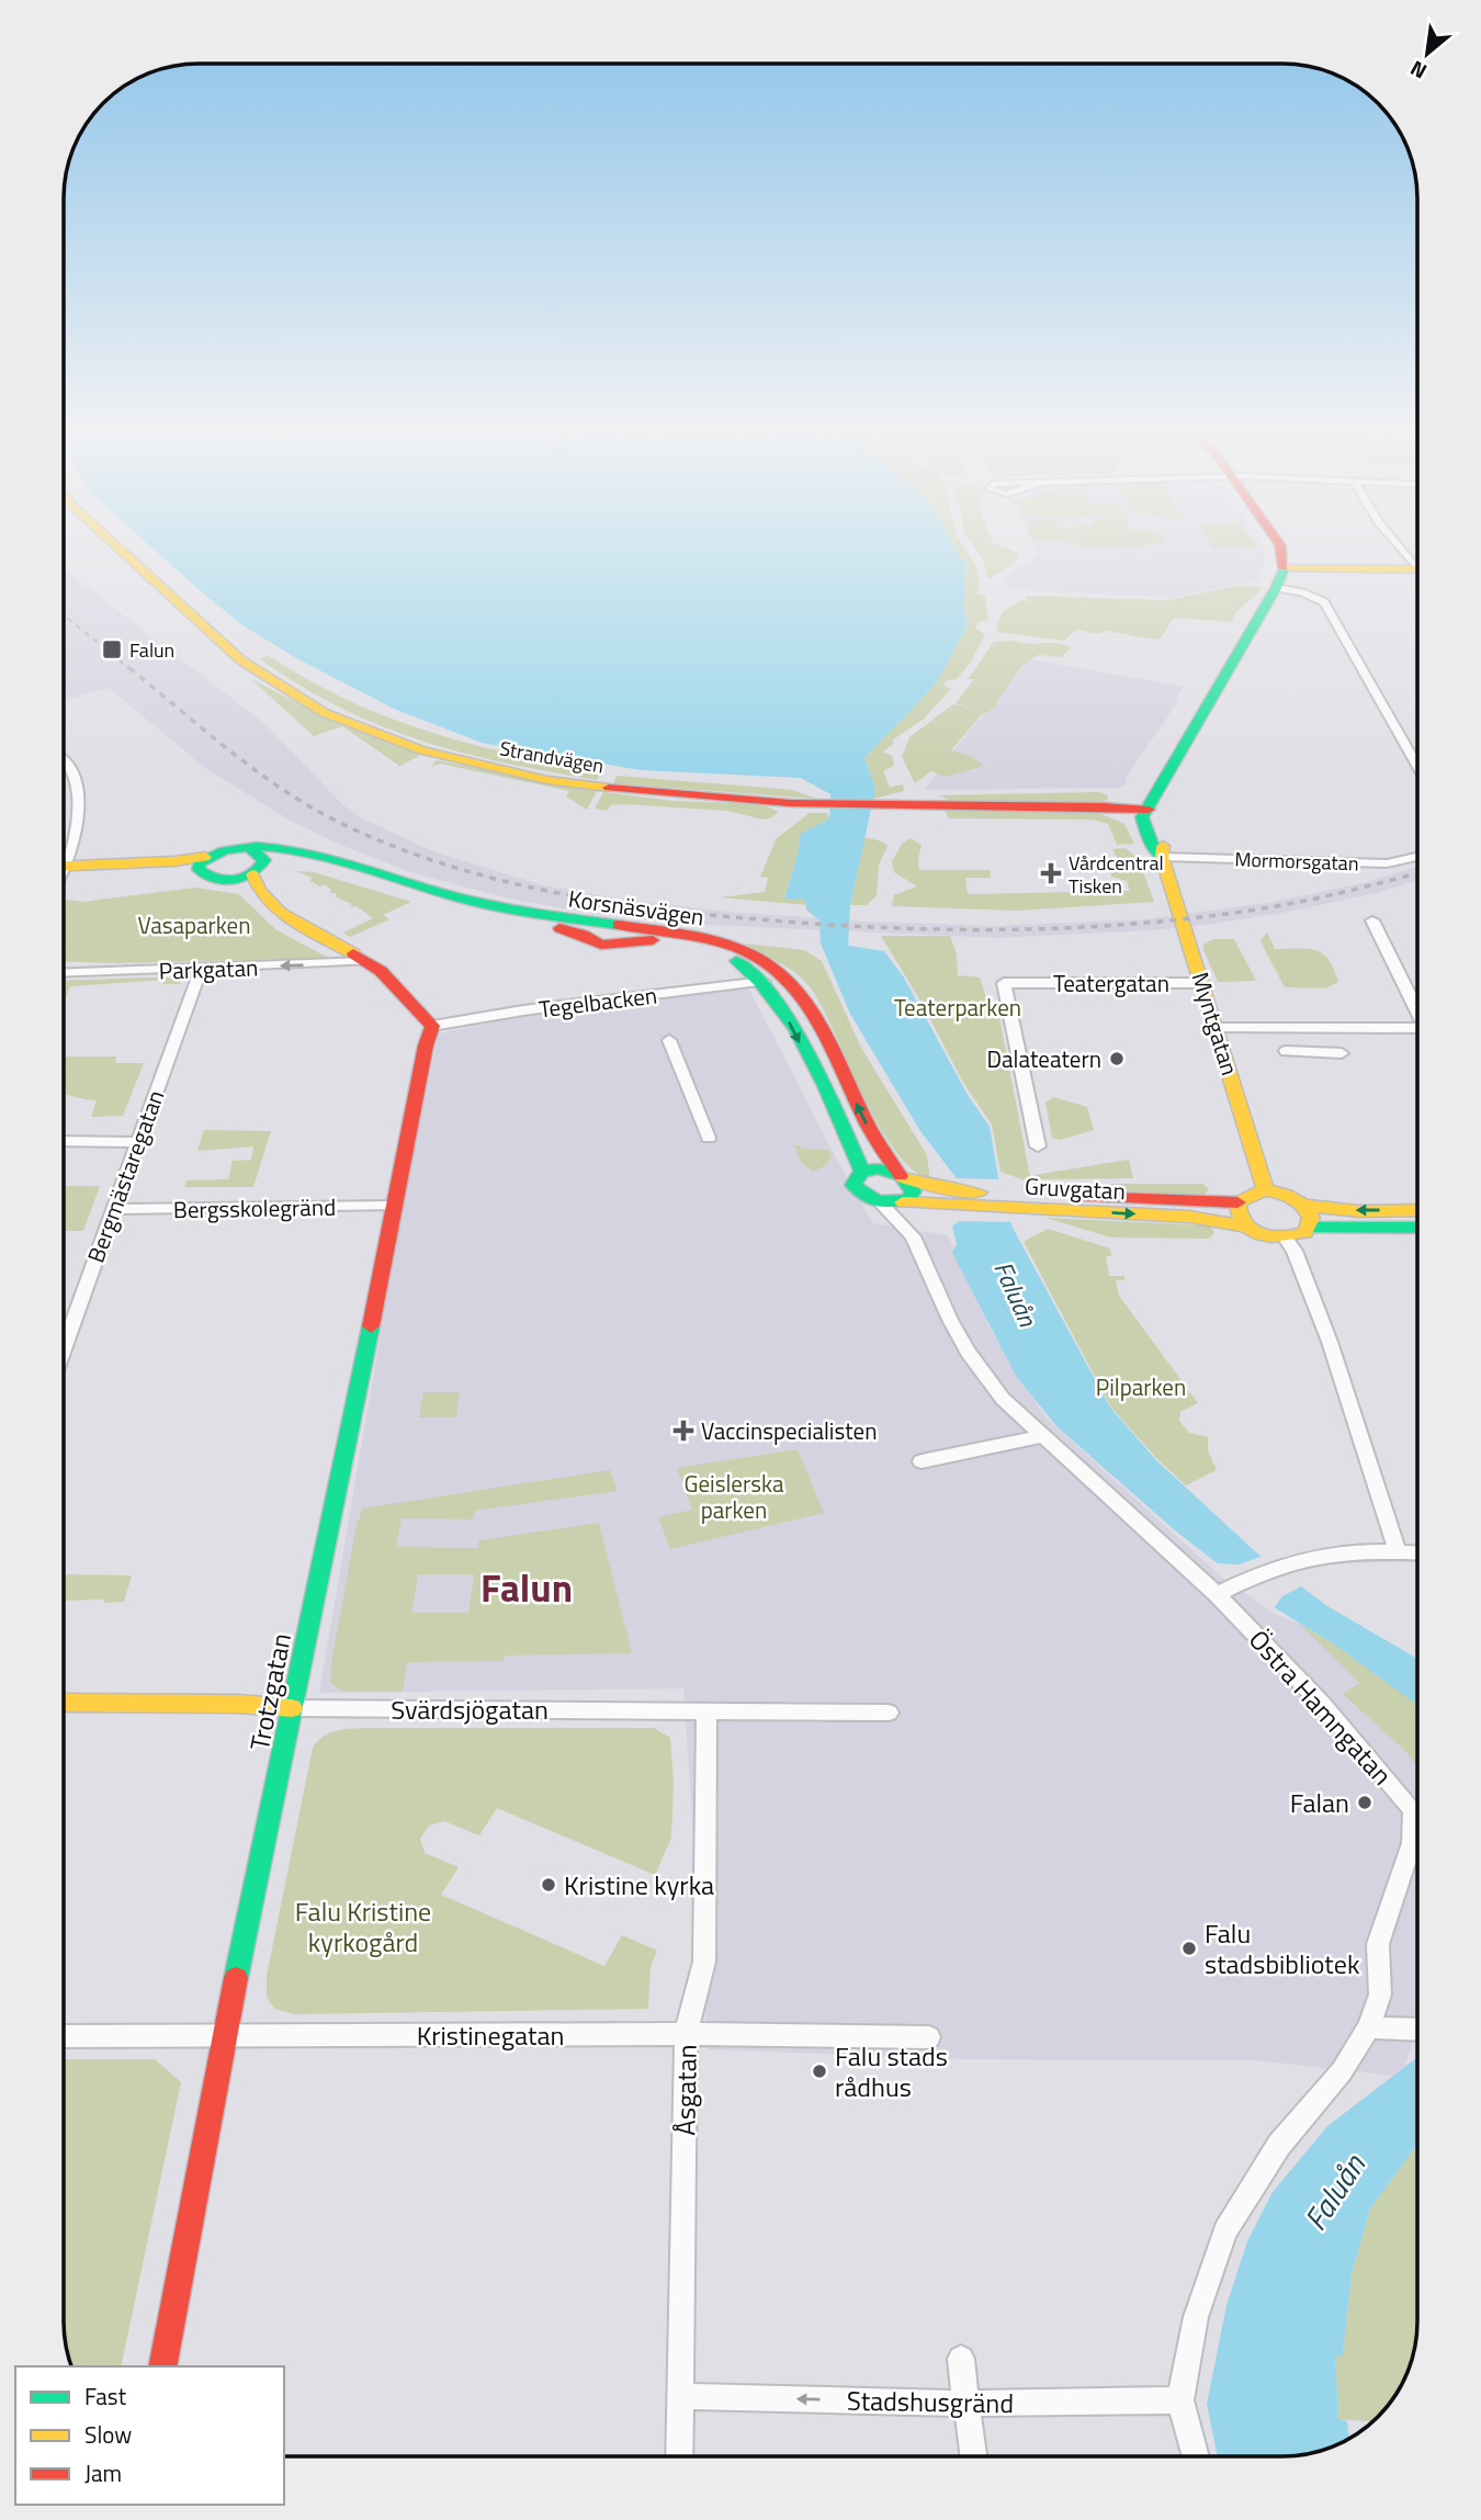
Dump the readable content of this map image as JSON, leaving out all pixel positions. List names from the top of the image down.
{
  "streets": {
    "street": [
      "Strandvägen",
      "Mormorsgatan",
      "Korsnäsvägen",
      "Parkgatan",
      "Teatergatan",
      "Tegelbacken",
      "Myntgatan",
      "Bergmästaregatan",
      "Gruvgatan",
      "Bergsskolegränd",
      "Trotzgatan",
      "Östra Hamngatan",
      "Svärdsjögatan",
      "Kristinegatan",
      "Åsgatan",
      "Stadshusgränd"
    ]
  },
  "crossings": [
    ["Strandvägen", "Myntgatan"],
    ["Mormorsgatan", "Myntgatan"],
    ["Korsnäsvägen", "Tegelbacken"],
    ["Korsnäsvägen", "Gruvgatan"],
    ["Korsnäsvägen", "Östra Hamngatan"],
    ["Parkgatan", "Bergmästaregatan"],
    ["Teatergatan", "Myntgatan"],
    ["Tegelbacken", "Trotzgatan"],
    ["Myntgatan", "Gruvgatan"],
    ["Bergmästaregatan", "Bergsskolegränd"],
    ["Gruvgatan", "Östra Hamngatan"],
    ["Bergsskolegränd", "Trotzgatan"],
    ["Trotzgatan", "Svärdsjögatan"],
    ["Trotzgatan", "Kristinegatan"],
    ["Östra Hamngatan", "Stadshusgränd"],
    ["Svärdsjögatan", "Åsgatan"],
    ["Kristinegatan", "Åsgatan"],
    ["Åsgatan", "Stadshusgränd"]
  ],
  "one_way": ["Stadshusgränd"],
  "districts": ["Falun"],
  "water": ["Faluån"],
  "parks": [
    "Vasaparken",
    "Teaterparken",
    "Pilparken",
    "Geislerska parken",
    "Falu Kristine kyrkogård"
  ],
  "places": {
    "transit": ["Falun"],
    "health": ["Vårdcentral Tisken", "Vaccinspecialisten"],
    "other": [
      "Dalateatern",
      "Falan",
      "Kristine kyrka",
      "Falu stadsbibliotek",
      "Falu stads rådhus"
    ]
  },
  "legend": ["Fast", "Slow", "Jam"],
  "north": "bottom left"
}
